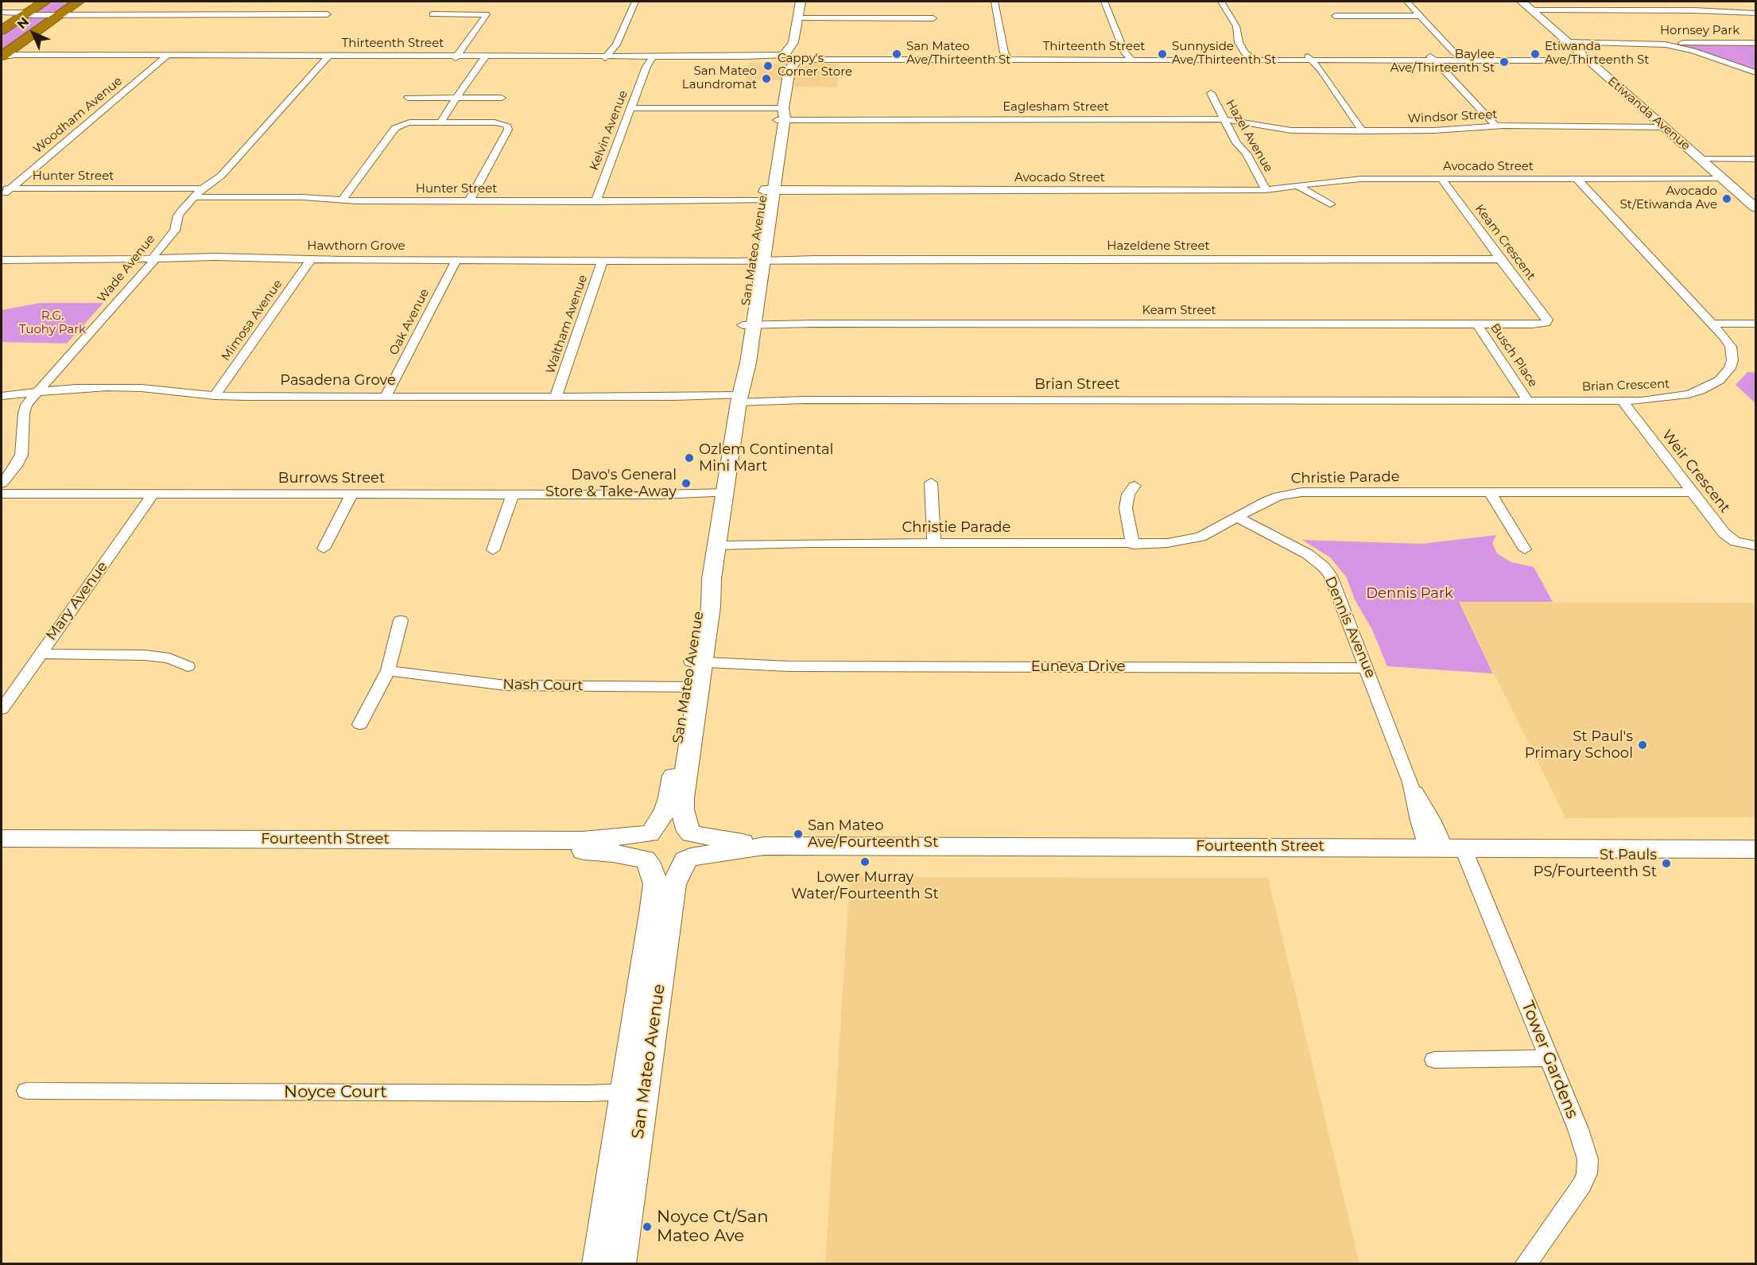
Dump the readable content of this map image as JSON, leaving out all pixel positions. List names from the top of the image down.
{
  "streets": {
    "street": [
      "Hornsey Park",
      "Thirteenth Street",
      "Eaglesham Street",
      "Etiwanda Avenue",
      "Woodham Avenue",
      "Windsor Street",
      "Kelvin Avenue",
      "Hazel Avenue",
      "Avocado Street",
      "Hunter Street",
      "Keam Crescent",
      "Hawthorn Grove",
      "Hazeldene Street",
      "San Mateo Avenue",
      "Wade Avenue",
      "Keam Street",
      "Mimosa Avenue",
      "Oak Avenue",
      "Waltham Avenue",
      "Busch Place",
      "Pasadena Grove",
      "Brian Street",
      "Brian Crescent",
      "Weir Crescent",
      "Christie Parade",
      "Burrows Street",
      "Mary Avenue",
      "Dennis Avenue",
      "Euneva Drive",
      "Nash Court",
      "Fourteenth Street",
      "Tower Gardens",
      "Noyce Court"
    ]
  },
  "crossings": [
    ["Hornsey Park", "Etiwanda Avenue"],
    ["Thirteenth Street", "Etiwanda Avenue"],
    ["Thirteenth Street", "Woodham Avenue"],
    ["Thirteenth Street", "Kelvin Avenue"],
    ["Thirteenth Street", "San Mateo Avenue"],
    ["Thirteenth Street", "Wade Avenue"],
    ["Eaglesham Street", "Windsor Street"],
    ["Eaglesham Street", "Kelvin Avenue"],
    ["Eaglesham Street", "Hazel Avenue"],
    ["Eaglesham Street", "San Mateo Avenue"],
    ["Etiwanda Avenue", "Windsor Street"],
    ["Etiwanda Avenue", "Avocado Street"],
    ["Woodham Avenue", "Hunter Street"],
    ["Kelvin Avenue", "Hunter Street"],
    ["Hazel Avenue", "Avocado Street"],
    ["Avocado Street", "Hunter Street"],
    ["Avocado Street", "Keam Crescent"],
    ["Avocado Street", "San Mateo Avenue"],
    ["Avocado Street", "Brian Crescent"],
    ["Hunter Street", "San Mateo Avenue"],
    ["Hunter Street", "Wade Avenue"],
    ["Keam Crescent", "Hazeldene Street"],
    ["Keam Crescent", "Keam Street"],
    ["Hawthorn Grove", "Hazeldene Street"],
    ["Hawthorn Grove", "San Mateo Avenue"],
    ["Hawthorn Grove", "Wade Avenue"],
    ["Hawthorn Grove", "Mimosa Avenue"],
    ["Hawthorn Grove", "Oak Avenue"],
    ["Hawthorn Grove", "Waltham Avenue"],
    ["Hazeldene Street", "San Mateo Avenue"],
    ["San Mateo Avenue", "Keam Street"],
    ["San Mateo Avenue", "Pasadena Grove"],
    ["San Mateo Avenue", "Brian Street"],
    ["San Mateo Avenue", "Christie Parade"],
    ["San Mateo Avenue", "Burrows Street"],
    ["San Mateo Avenue", "Euneva Drive"],
    ["San Mateo Avenue", "Nash Court"],
    ["San Mateo Avenue", "Fourteenth Street"],
    ["San Mateo Avenue", "Noyce Court"],
    ["Wade Avenue", "Pasadena Grove"],
    ["Keam Street", "Busch Place"],
    ["Mimosa Avenue", "Pasadena Grove"],
    ["Oak Avenue", "Pasadena Grove"],
    ["Waltham Avenue", "Pasadena Grove"],
    ["Busch Place", "Brian Crescent"],
    ["Pasadena Grove", "Brian Street"],
    ["Brian Street", "Brian Crescent"],
    ["Brian Crescent", "Weir Crescent"],
    ["Weir Crescent", "Christie Parade"],
    ["Christie Parade", "Dennis Avenue"],
    ["Burrows Street", "Mary Avenue"],
    ["Dennis Avenue", "Euneva Drive"],
    ["Dennis Avenue", "Fourteenth Street"],
    ["Dennis Avenue", "Tower Gardens"],
    ["Euneva Drive", "Nash Court"],
    ["Fourteenth Street", "Tower Gardens"]
  ],
  "parks": ["R.G. Tuohy Park", "Dennis Park"],
  "places": [
    "San Mateo Ave/Thirteenth St",
    "Sunnyside Ave/Thirteenth St",
    "Etiwanda Ave/Thirteenth St",
    "Baylee Ave/Thirteenth St",
    "Cappy's Corner Store",
    "San Mateo Laundromat",
    "Avocado St/Etiwanda Ave",
    "Ozlem Continental Mini Mart",
    "Davo's General Store & Take-Away",
    "St Paul's Primary School",
    "San Mateo Ave/Fourteenth St",
    "Lower Murray Water/Fourteenth St",
    "St Pauls PS/Fourteenth St",
    "Noyce Ct/San Mateo Ave"
  ],
  "north": "top left"
}
